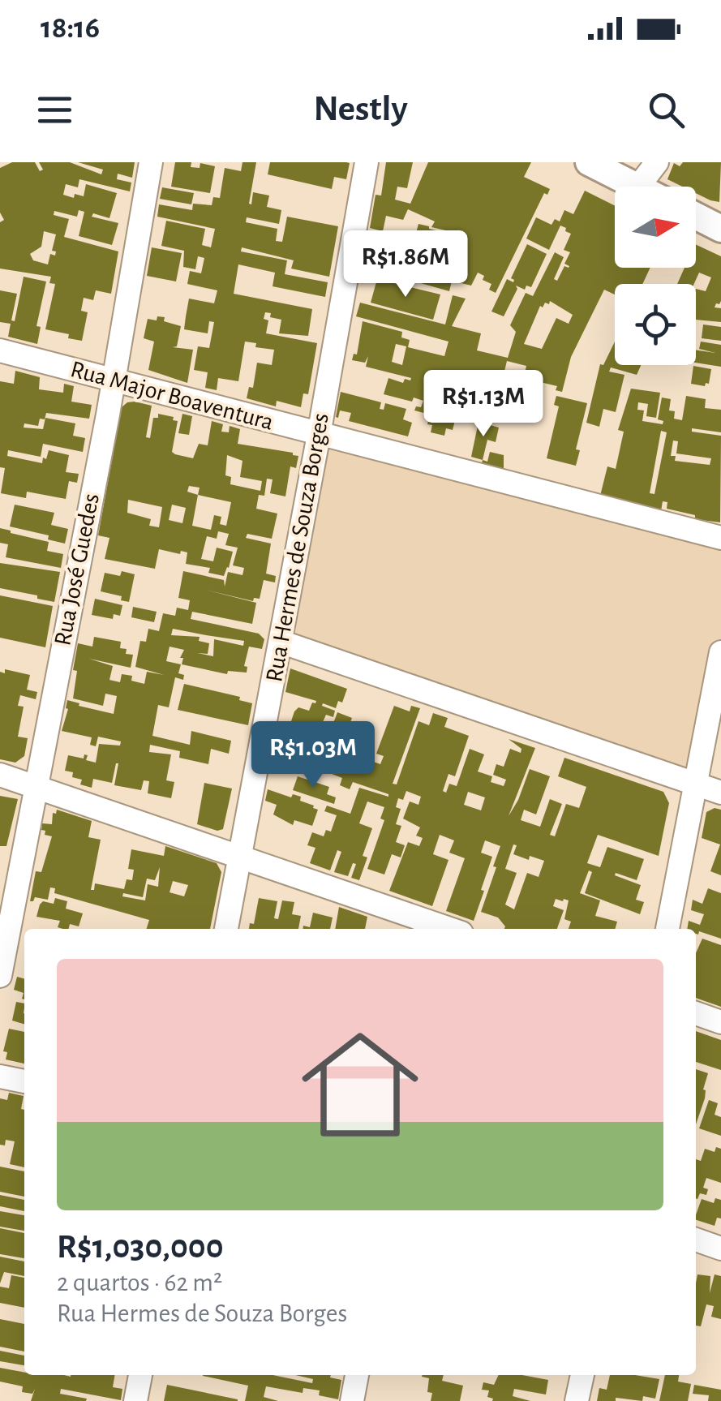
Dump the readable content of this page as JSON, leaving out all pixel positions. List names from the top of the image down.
{
  "streets": {
    "street": ["Rua Major Boaventura", "Rua Hermes de Souza Borges", "Rua José Guedes"]
  },
  "crossings": [
    ["Rua Major Boaventura", "Rua Hermes de Souza Borges"],
    ["Rua Major Boaventura", "Rua José Guedes"]
  ],
  "north": "right",
  "page": {
    "status": "18:16",
    "header": "Nestly",
    "price": ["R$1.86M", "R$1.13M", "R$1.03M"],
    "list": [
      {
        "name": "R$1,030,000",
        "note": "2 quartos · 62 m² · Rua Hermes de Souza Borges"
      }
    ]
  }
}
